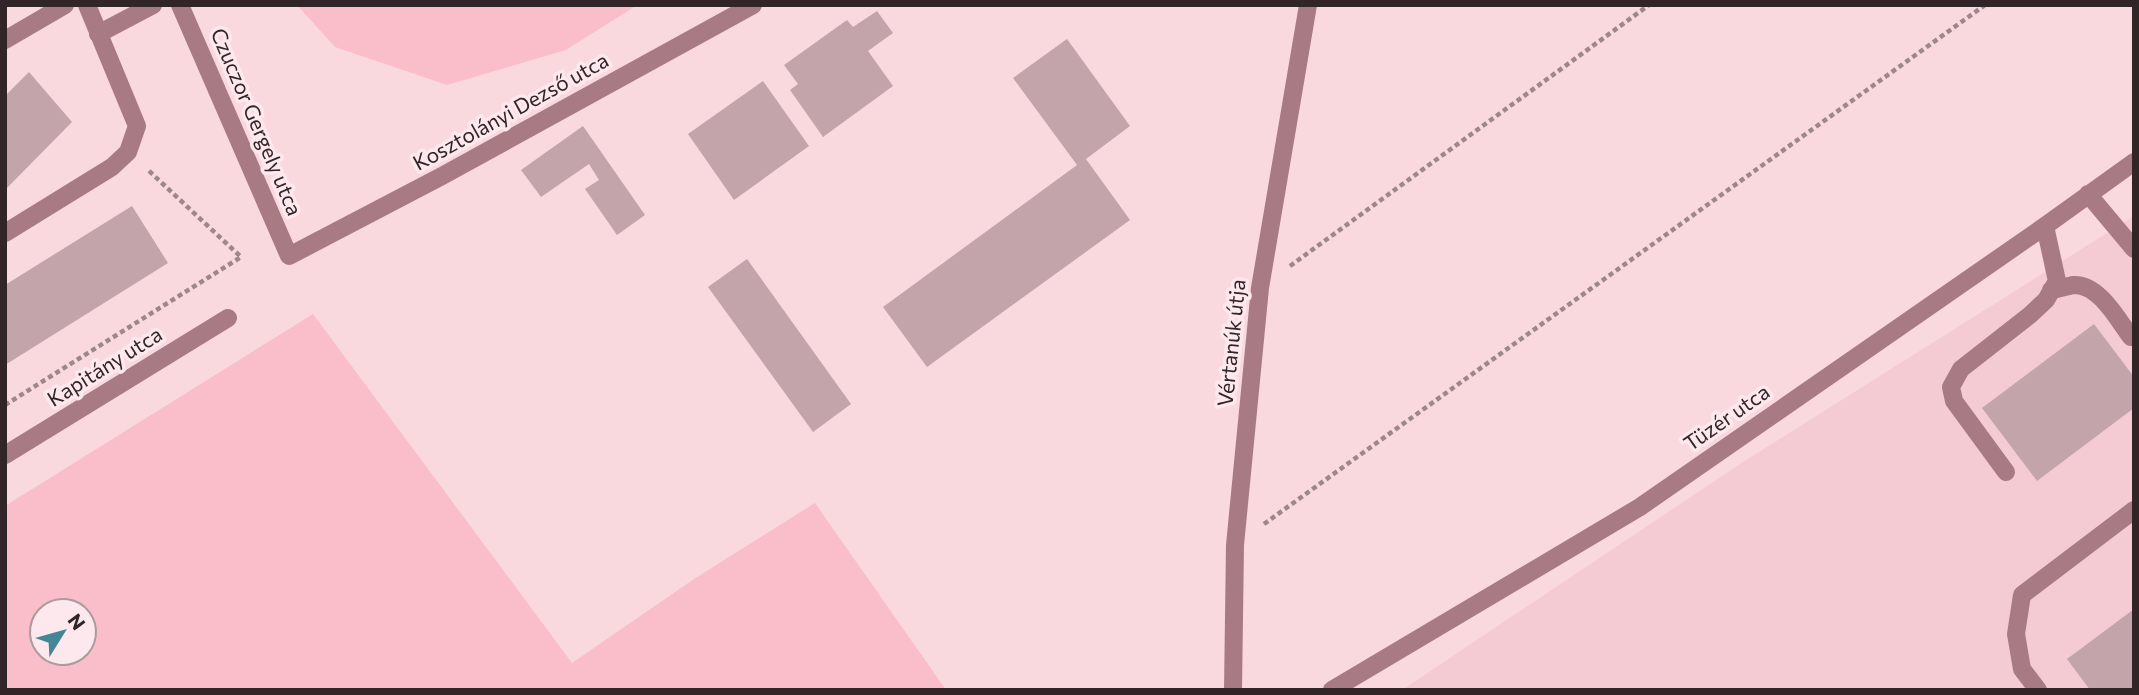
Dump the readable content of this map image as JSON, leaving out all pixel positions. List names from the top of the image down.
{
  "streets": {
    "street": [
      "Kosztolányi Dezső utca",
      "Czuczor Gergely utca",
      "Vértanúk útja",
      "Kapitány utca",
      "Tüzér utca"
    ]
  },
  "crossings": [
    ["Kosztolányi Dezső utca", "Czuczor Gergely utca"]
  ],
  "north": "top right"
}
